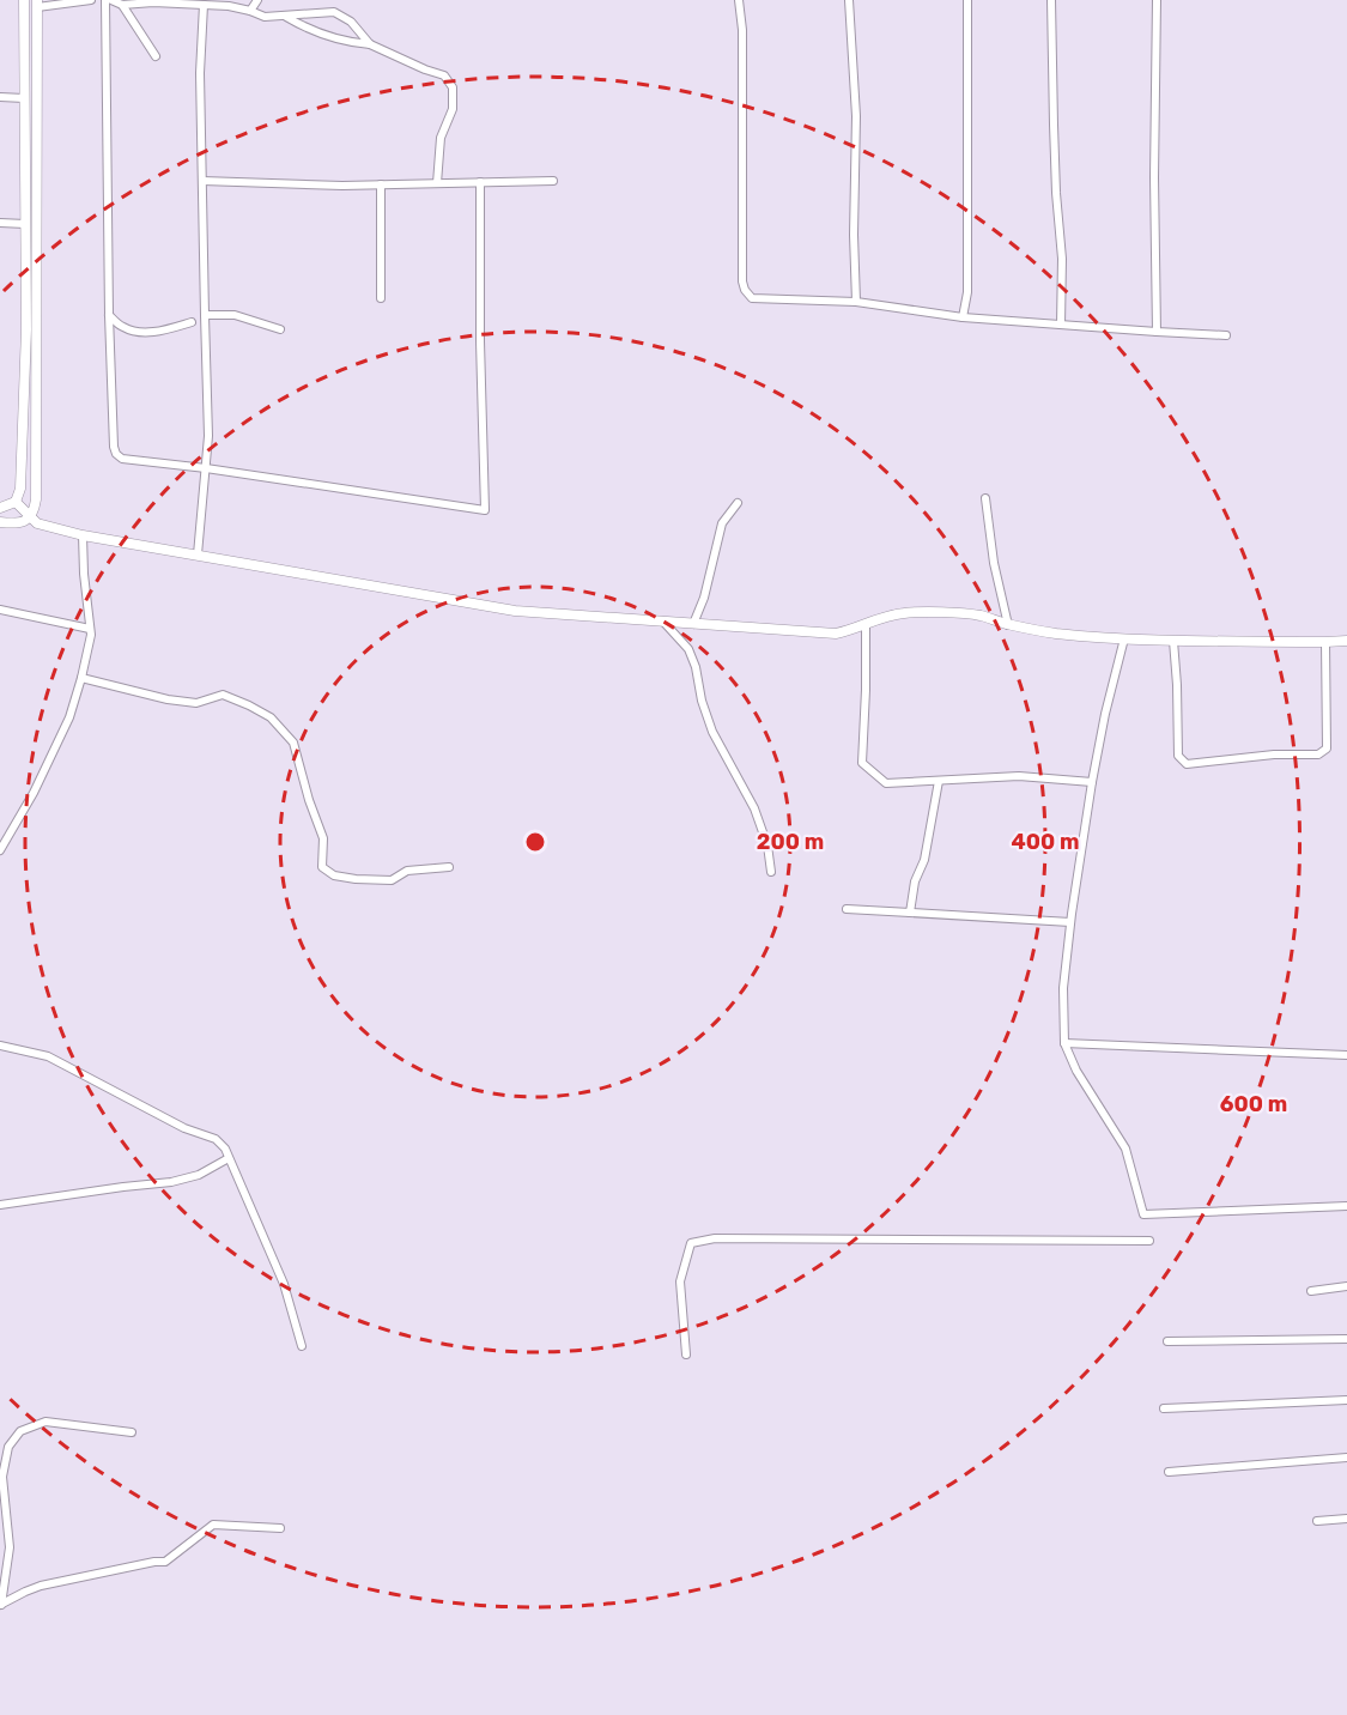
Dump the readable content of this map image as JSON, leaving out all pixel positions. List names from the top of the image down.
{
  "rings": ["200 m", "400 m", "600 m"]
}
